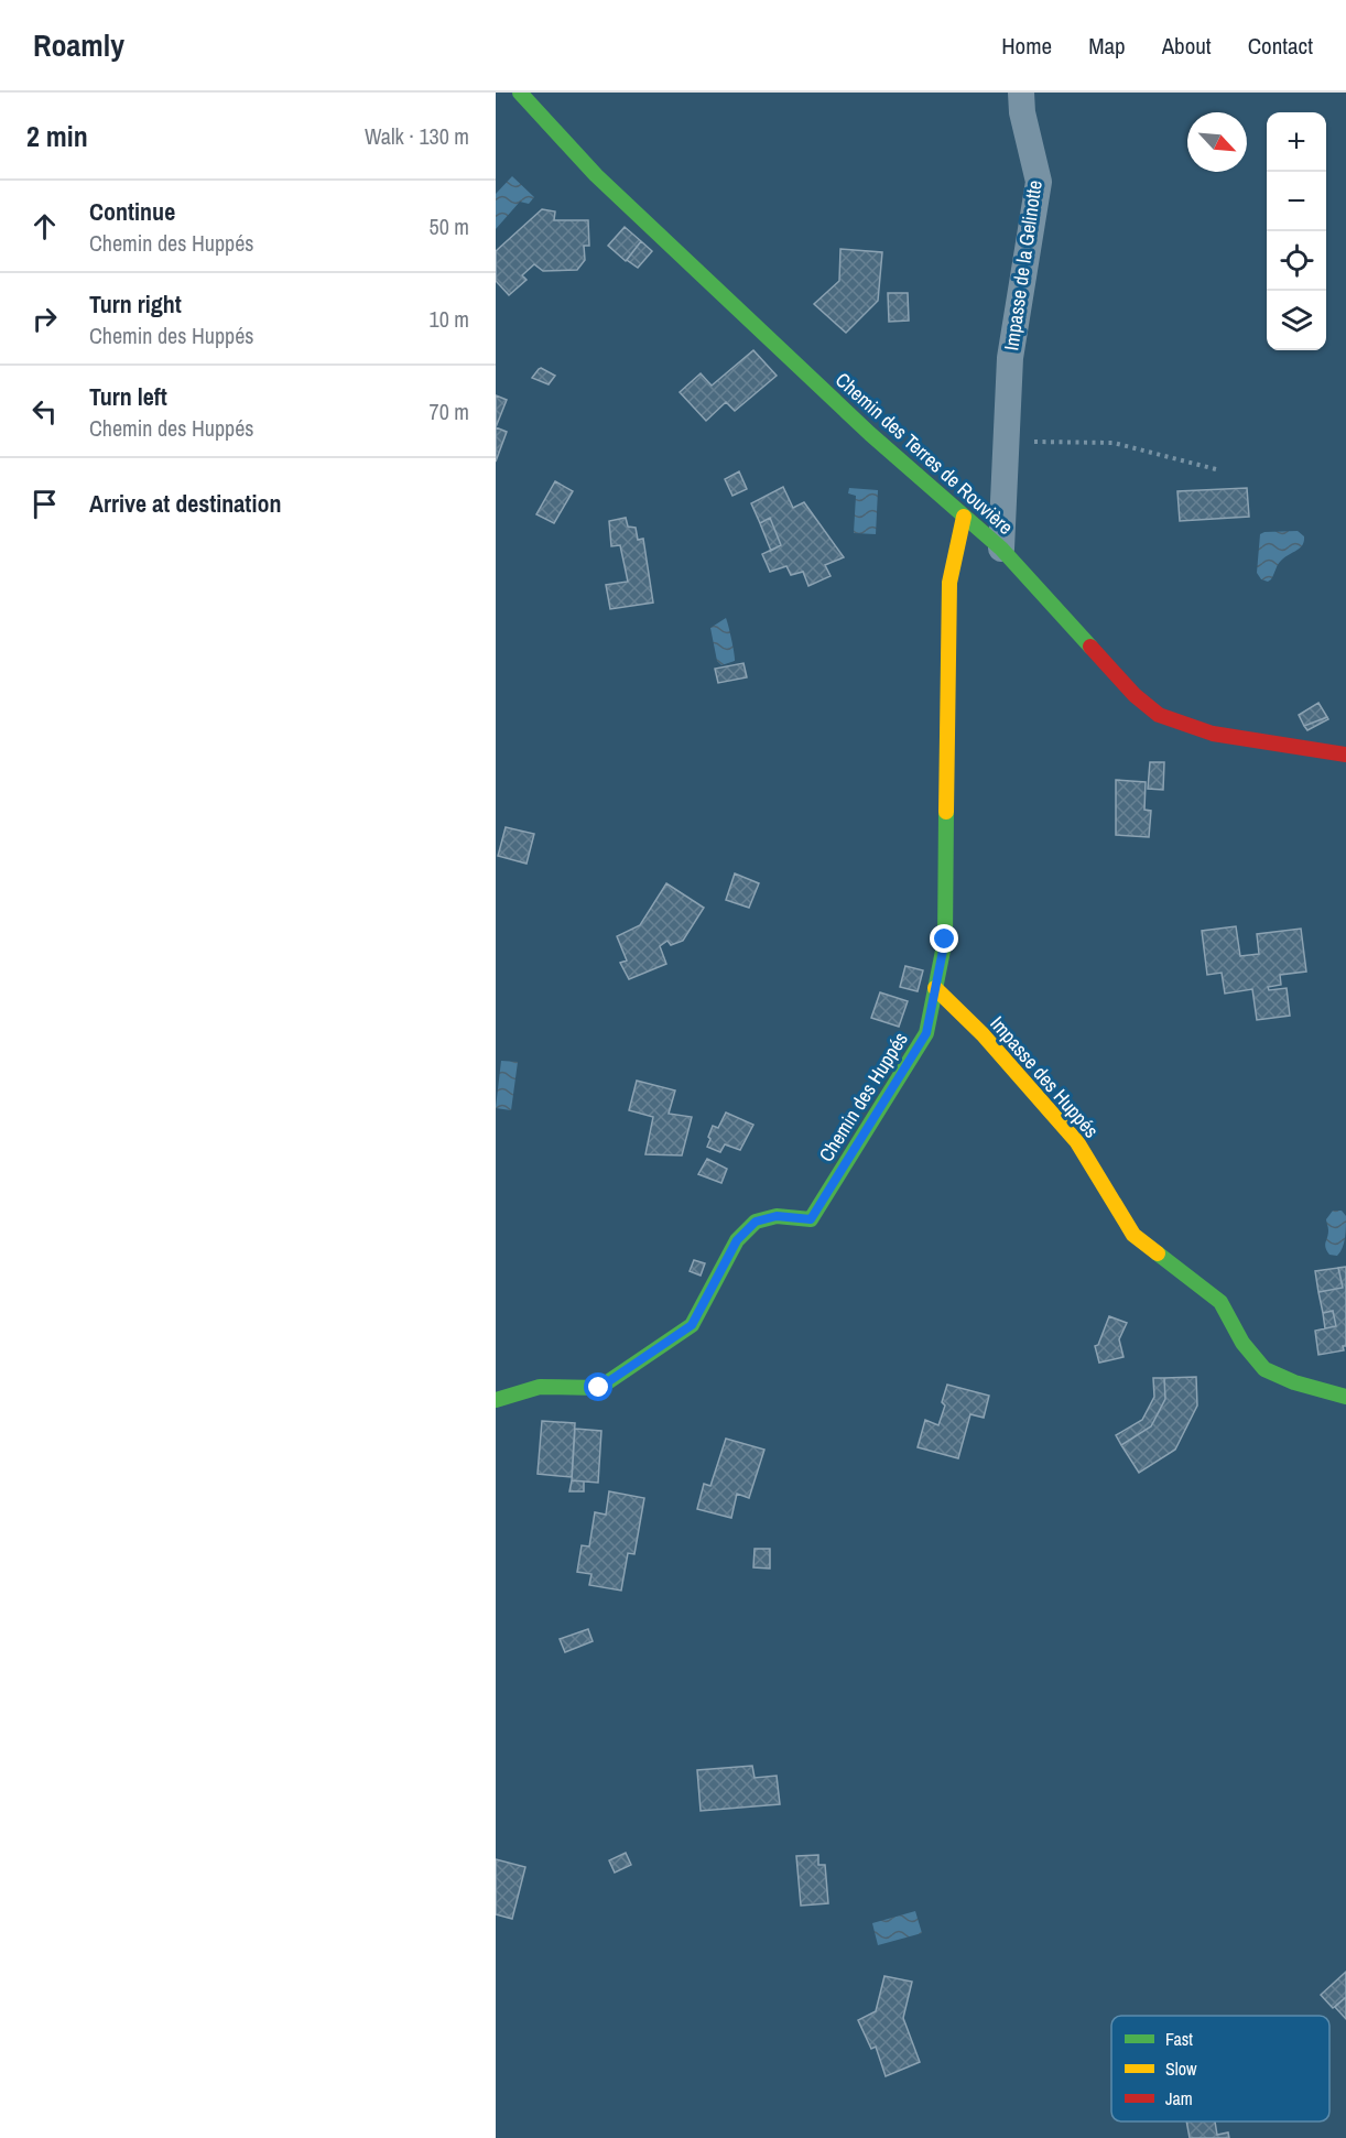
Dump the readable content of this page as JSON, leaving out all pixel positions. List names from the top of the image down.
{
  "streets": {
    "street": [
      "Impasse de la Gelinotte",
      "Chemin des Terres de Rouvière",
      "Impasse des Huppés",
      "Chemin des Huppés"
    ]
  },
  "crossings": [
    ["Impasse de la Gelinotte", "Chemin des Terres de Rouvière"],
    ["Chemin des Terres de Rouvière", "Chemin des Huppés"],
    ["Impasse des Huppés", "Chemin des Huppés"]
  ],
  "legend": ["Fast", "Slow", "Jam"],
  "north": "bottom right",
  "page": {
    "header": "Roamly",
    "nav": [
      "Home",
      "Map",
      "About",
      "Contact"
    ],
    "heading": ["2 min", "Walk · 130 m"],
    "map_buttons": ["+", "−"],
    "list": [
      ["Continue", "Chemin des Huppés", "50 m"],
      ["Turn right", "Chemin des Huppés", "10 m"],
      ["Turn left", "Chemin des Huppés", "70 m"],
      "Arrive at destination"
    ]
  }
}
